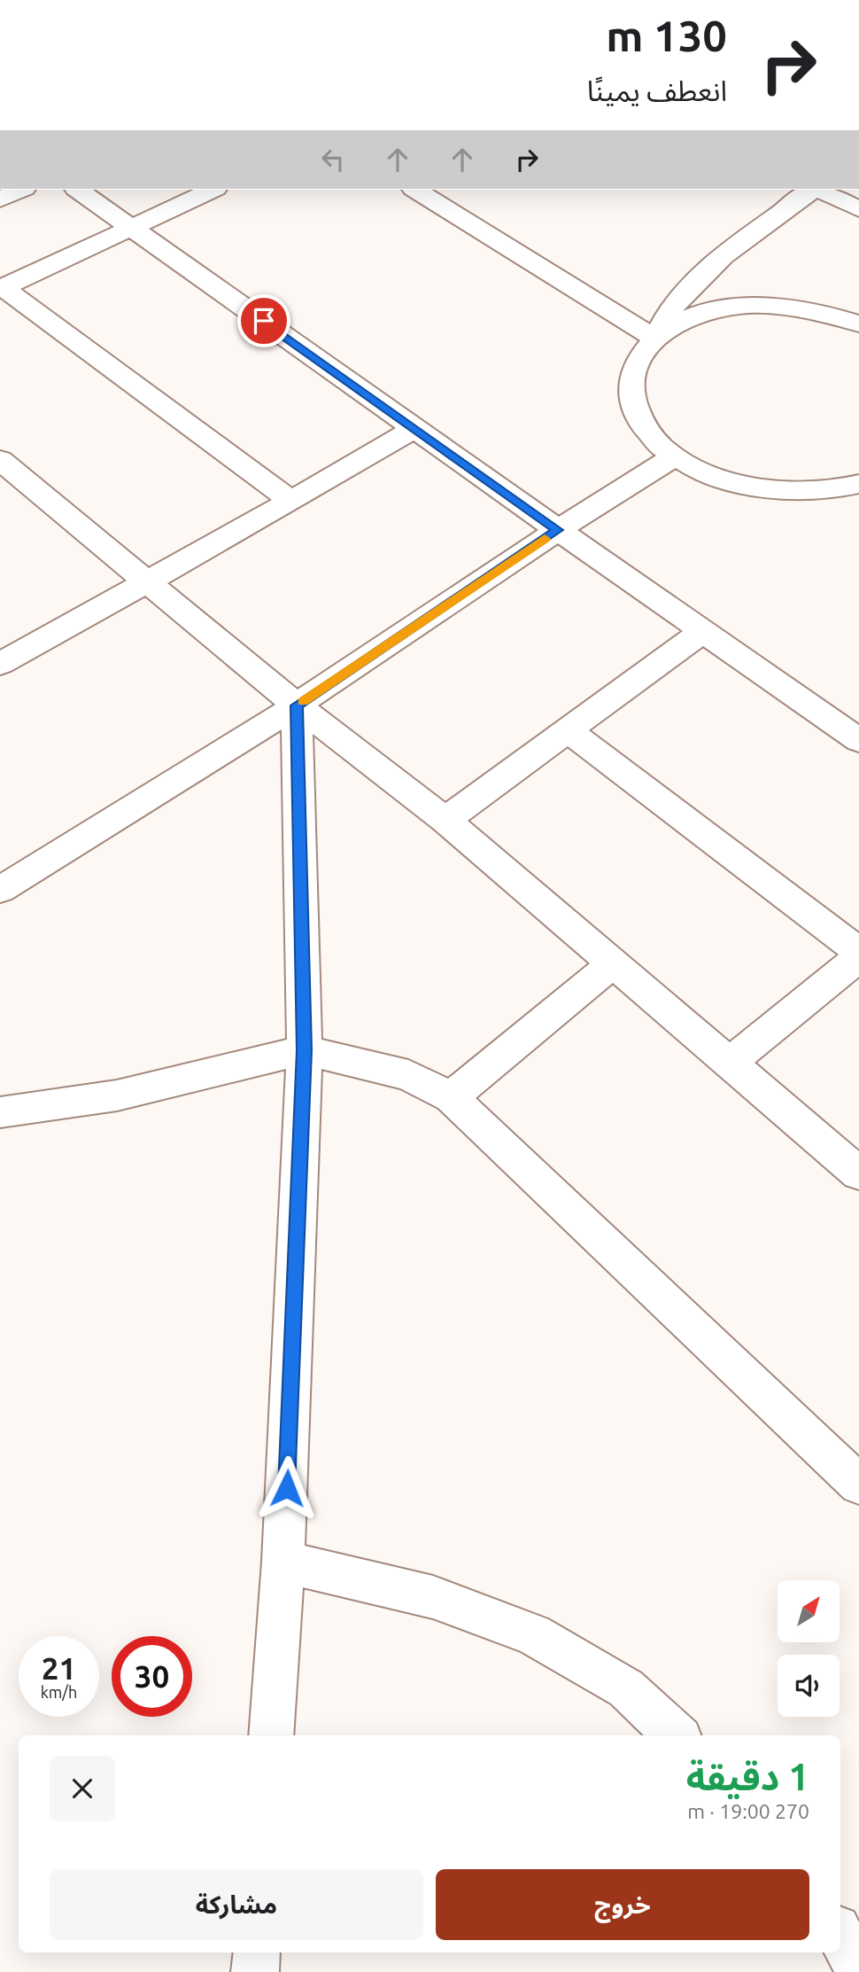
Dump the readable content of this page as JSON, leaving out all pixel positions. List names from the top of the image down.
{
  "north": "top right",
  "page": {
    "turn": ["130 m", "انعطف يمينًا"],
    "speed": "21 km/h",
    "limit": "30",
    "heading": ["1 دقيقة", "270 m · 19:00"],
    "buttons": ["خروج", "مشاركة"]
  }
}
